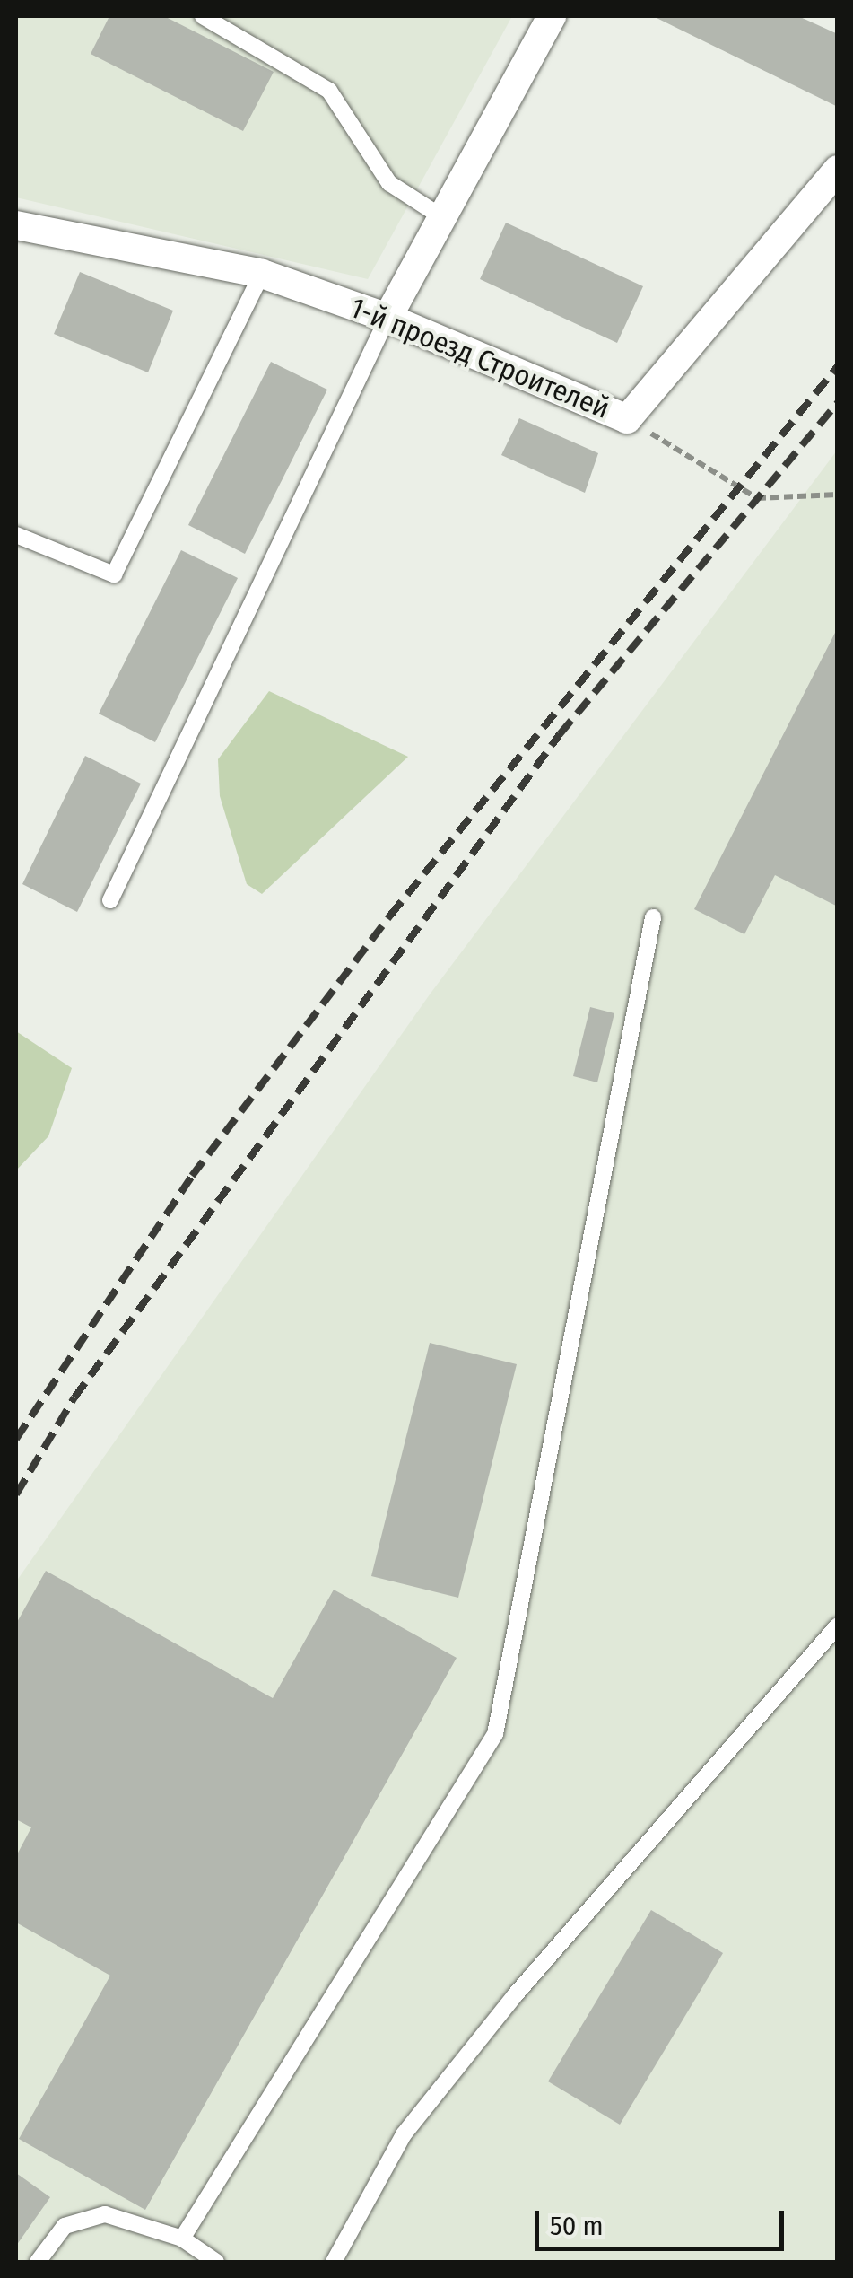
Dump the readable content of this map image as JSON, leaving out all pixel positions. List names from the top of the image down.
{
  "streets": {
    "street": ["1-й проезд Строителей"]
  },
  "scale_bar": "50 m"
}
